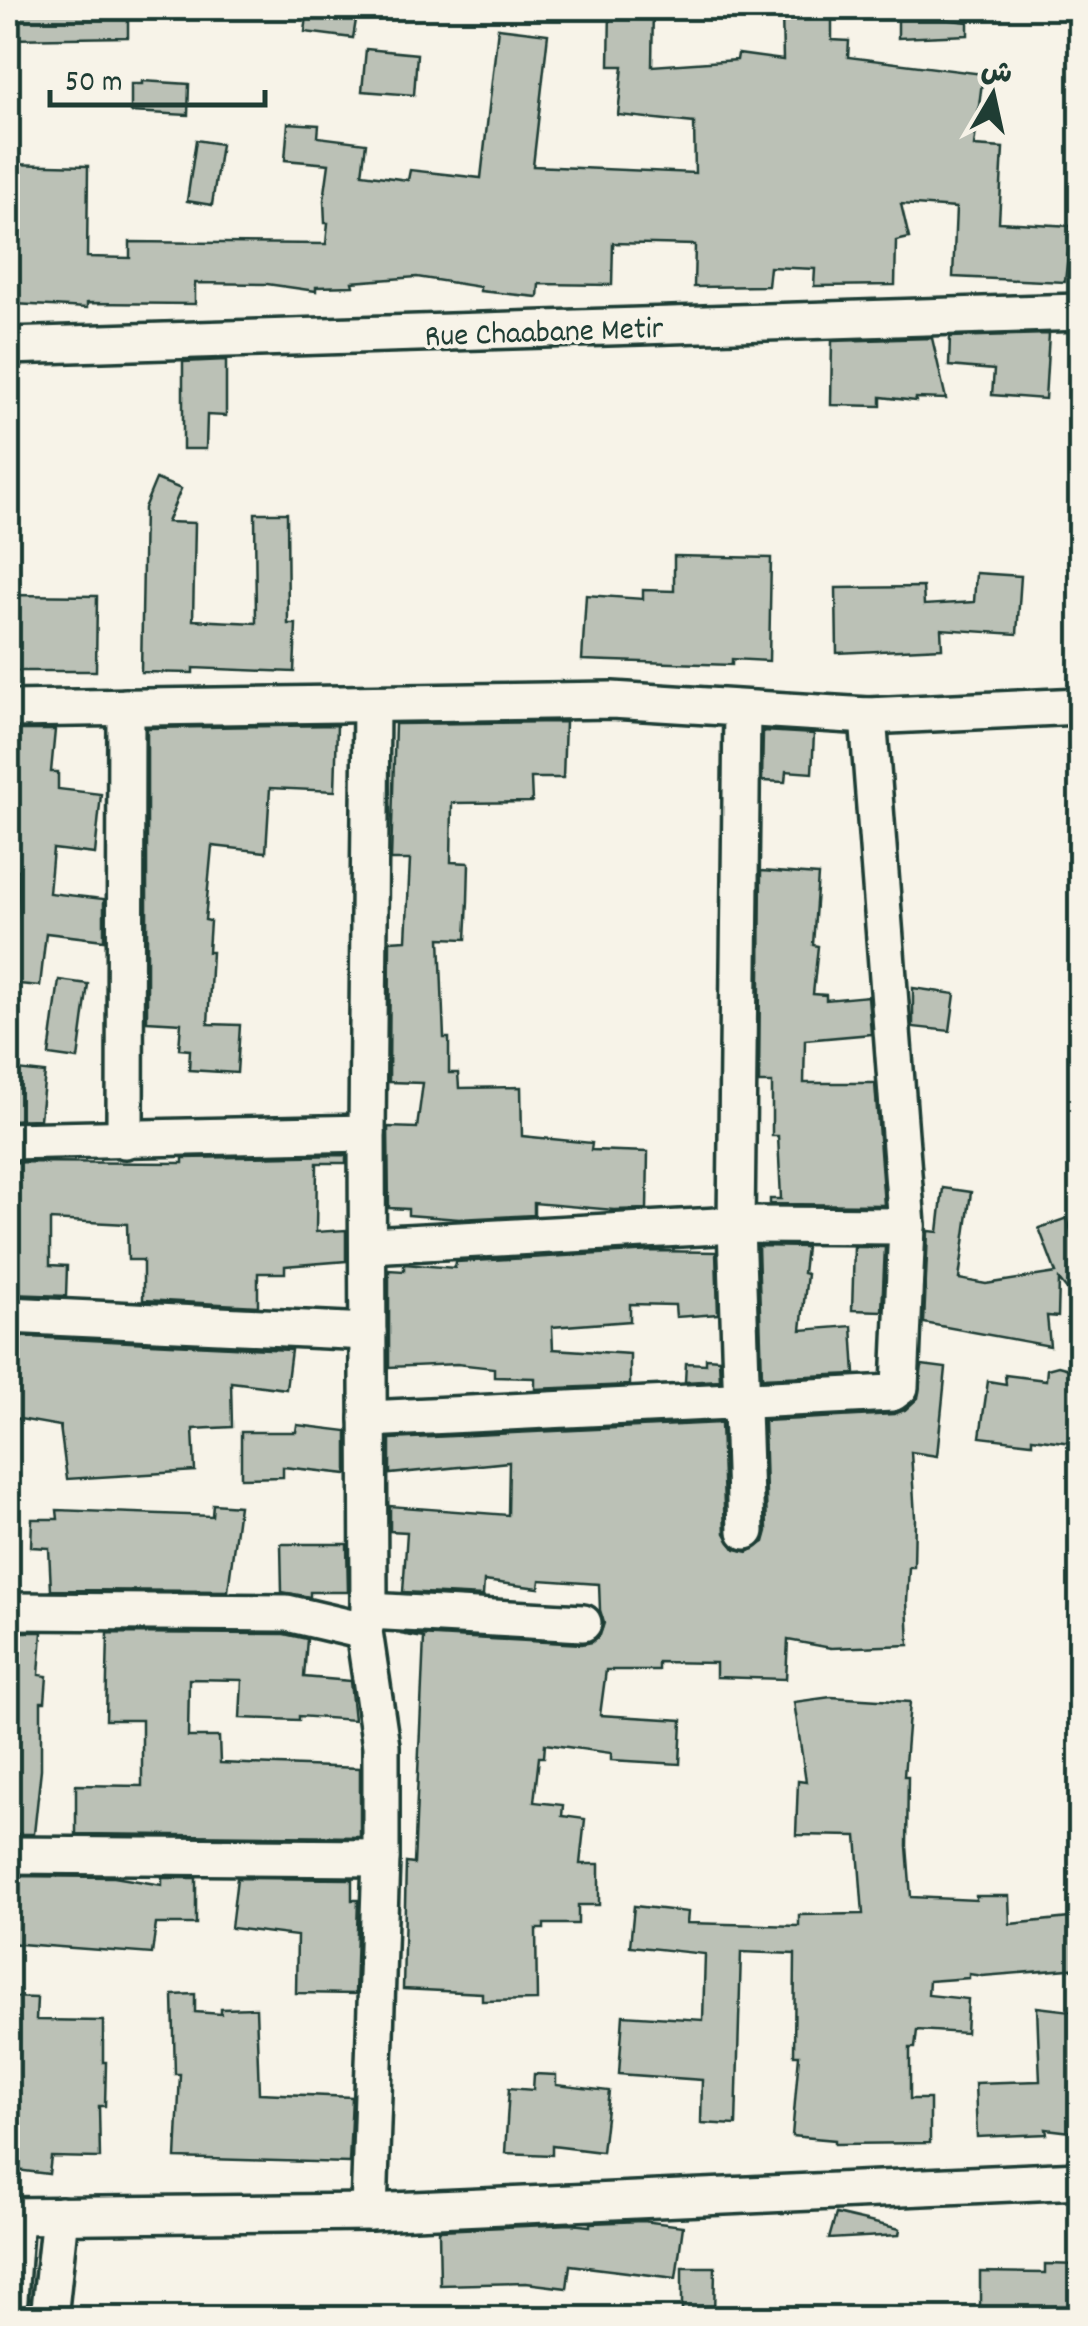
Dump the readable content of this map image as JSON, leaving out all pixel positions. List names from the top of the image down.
{
  "streets": {
    "street": ["Rue Chaabane Metir"]
  },
  "scale_bar": "50 m",
  "north": "top"
}
